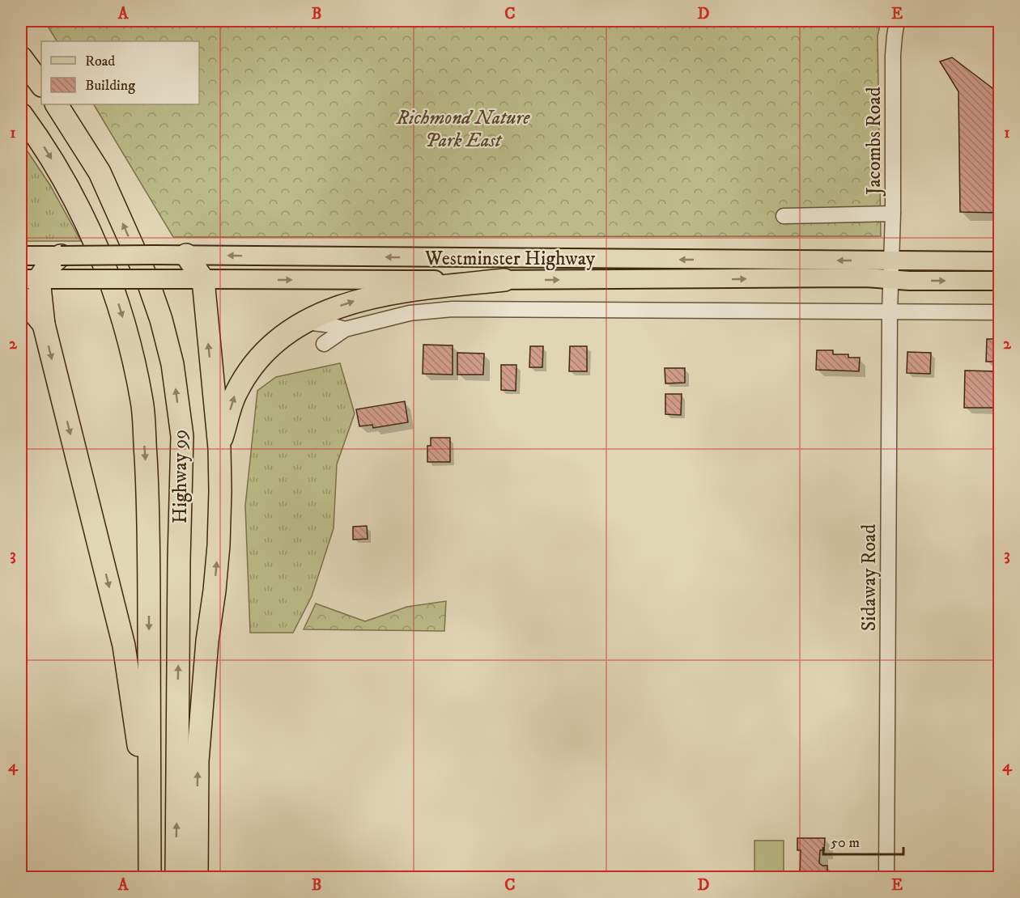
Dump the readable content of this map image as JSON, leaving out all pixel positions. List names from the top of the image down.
{
  "streets": {
    "highway": ["Highway 99"],
    "main road": ["Westminster Highway"],
    "street": ["Jacombs Road", "Sidaway Road"]
  },
  "crossings": [
    ["Jacombs Road", "Westminster Highway"],
    ["Jacombs Road", "Sidaway Road"],
    ["Westminster Highway", "Sidaway Road"]
  ],
  "parks": ["Richmond Nature Park East"],
  "legend": ["Road", "Building"],
  "scale_bar": "50 m",
  "grid": {
    "columns": [
      "A",
      "B",
      "C",
      "D",
      "E"
    ],
    "rows": [
      "1",
      "2",
      "3",
      "4"
    ]
  }
}
